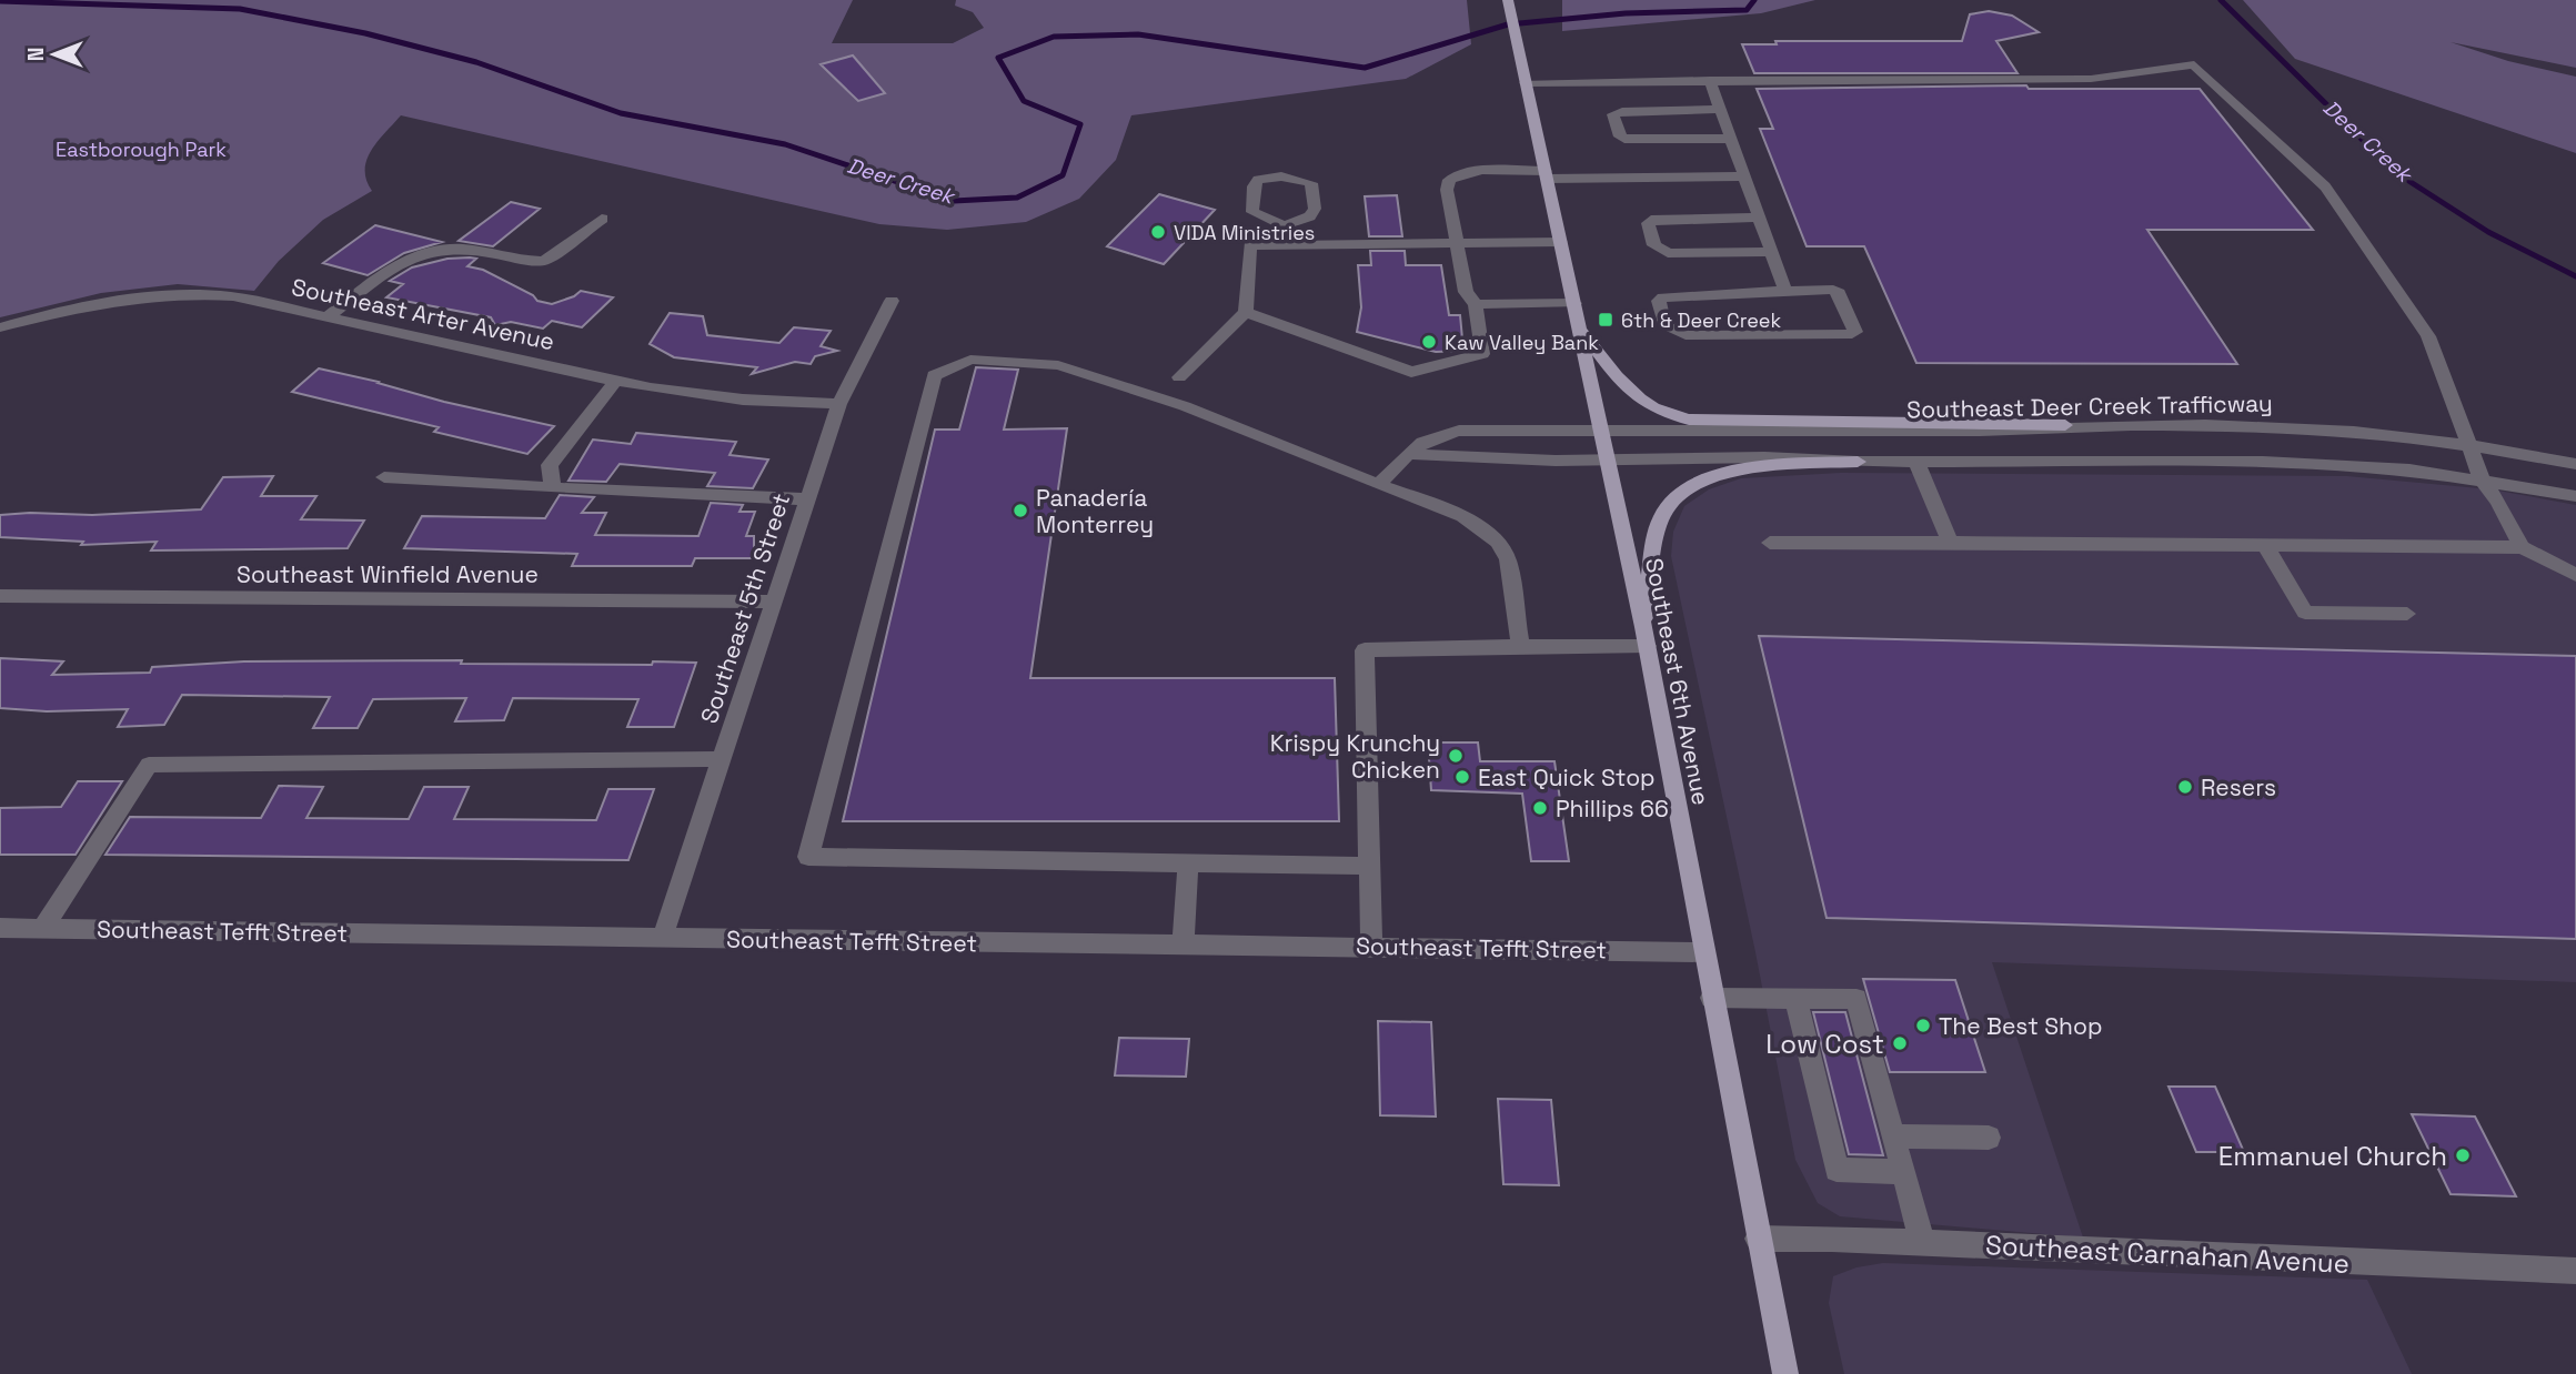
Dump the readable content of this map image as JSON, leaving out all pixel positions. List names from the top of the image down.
{
  "streets": {
    "main road": ["Southeast 6th Avenue"],
    "street": [
      "Southeast Arter Avenue",
      "Southeast Deer Creek Trafficway",
      "Southeast Winfield Avenue",
      "Southeast 5th Street",
      "Southeast Tefft Street",
      "Southeast Carnahan Avenue"
    ]
  },
  "crossings": [
    ["Southeast Arter Avenue", "Southeast 5th Street"],
    ["Southeast Deer Creek Trafficway", "Southeast 6th Avenue"],
    ["Southeast Winfield Avenue", "Southeast 5th Street"],
    ["Southeast 5th Street", "Southeast Tefft Street"],
    ["Southeast 6th Avenue", "Southeast Tefft Street"],
    ["Southeast 6th Avenue", "Southeast Carnahan Avenue"]
  ],
  "water": ["Deer Creek"],
  "parks": ["Eastborough Park"],
  "places": {
    "other": [
      "VIDA Ministries",
      "Kaw Valley Bank",
      "Panadería Monterrey",
      "Krispy Krunchy Chicken",
      "East Quick Stop",
      "Resers",
      "Phillips 66",
      "The Best Shop",
      "Low Cost",
      "Emmanuel Church"
    ],
    "transit": ["6th & Deer Creek"]
  },
  "north": "left"
}
